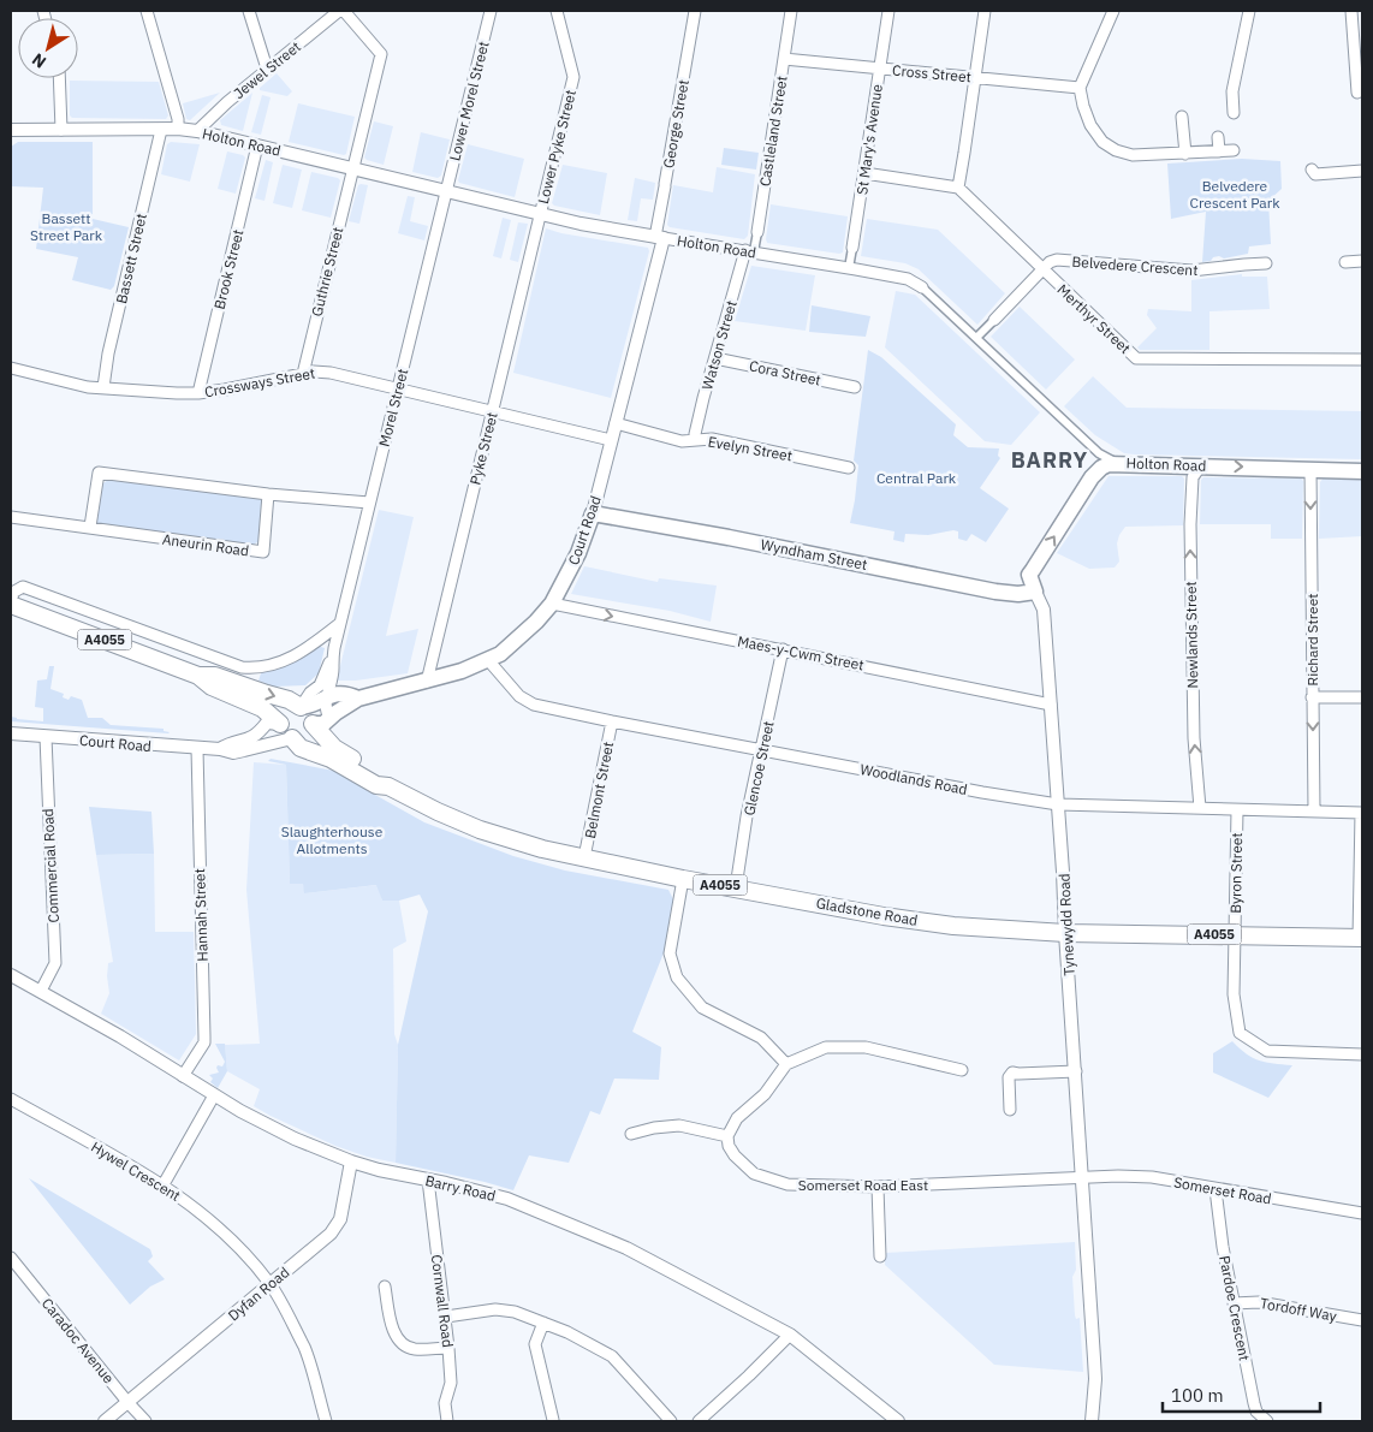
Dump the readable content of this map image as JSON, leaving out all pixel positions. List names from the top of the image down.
{
  "streets": {
    "main road": [
      "Holton Road",
      "Court Road",
      "Wyndham Street",
      "A4055",
      "Gladstone Road",
      "Tynewydd Road"
    ],
    "street": [
      "Jewel Street",
      "Cross Street",
      "Lower Morel Street",
      "George Street",
      "Castleland Street",
      "St Mary's Avenue",
      "Lower Pyke Street",
      "Bassett Street",
      "Belvedere Crescent",
      "Brook Street",
      "Guthrie Street",
      "Merthyr Street",
      "Watson Street",
      "Cora Street",
      "Crossways Street",
      "Morel Street",
      "Pyke Street",
      "Evelyn Street",
      "Aneurin Road",
      "Newlands Street",
      "Richard Street",
      "Maes-y-Cwm Street",
      "Glencoe Street",
      "Woodlands Road",
      "Belmont Street",
      "Commercial Road",
      "Byron Street",
      "Hannah Street",
      "Hywel Crescent",
      "Somerset Road East",
      "Barry Road",
      "Somerset Road",
      "Dyfan Road",
      "Cornwall Road",
      "Pardoe Crescent",
      "Tordoff Way",
      "Caradoc Avenue"
    ]
  },
  "crossings": [
    ["Jewel Street", "Holton Road"],
    ["Cross Street", "Castleland Street"],
    ["Cross Street", "St Mary's Avenue"],
    ["Lower Morel Street", "Holton Road"],
    ["Lower Morel Street", "Morel Street"],
    ["George Street", "Holton Road"],
    ["George Street", "Court Road"],
    ["Castleland Street", "Holton Road"],
    ["Castleland Street", "Watson Street"],
    ["St Mary's Avenue", "Holton Road"],
    ["Holton Road", "Lower Pyke Street"],
    ["Holton Road", "Bassett Street"],
    ["Holton Road", "Brook Street"],
    ["Holton Road", "Guthrie Street"],
    ["Holton Road", "Watson Street"],
    ["Holton Road", "Morel Street"],
    ["Holton Road", "Pyke Street"],
    ["Holton Road", "Court Road"],
    ["Holton Road", "Newlands Street"],
    ["Holton Road", "Richard Street"],
    ["Holton Road", "Tynewydd Road"],
    ["Lower Pyke Street", "Pyke Street"],
    ["Bassett Street", "Crossways Street"],
    ["Belvedere Crescent", "Merthyr Street"],
    ["Brook Street", "Crossways Street"],
    ["Guthrie Street", "Crossways Street"],
    ["Watson Street", "Cora Street"],
    ["Watson Street", "Evelyn Street"],
    ["Crossways Street", "Morel Street"],
    ["Crossways Street", "Pyke Street"],
    ["Crossways Street", "Court Road"],
    ["Morel Street", "Court Road"],
    ["Morel Street", "A4055"],
    ["Morel Street", "Gladstone Road"],
    ["Pyke Street", "Court Road"],
    ["Evelyn Street", "Court Road"],
    ["Court Road", "Wyndham Street"],
    ["Court Road", "A4055"],
    ["Court Road", "Maes-y-Cwm Street"],
    ["Court Road", "Woodlands Road"],
    ["Court Road", "Commercial Road"],
    ["Court Road", "Gladstone Road"],
    ["Court Road", "Hannah Street"],
    ["Wyndham Street", "Tynewydd Road"],
    ["Newlands Street", "Woodlands Road"],
    ["A4055", "Gladstone Road"],
    ["Richard Street", "Woodlands Road"],
    ["Maes-y-Cwm Street", "Glencoe Street"],
    ["Maes-y-Cwm Street", "Tynewydd Road"],
    ["Glencoe Street", "Woodlands Road"],
    ["Glencoe Street", "Gladstone Road"],
    ["Woodlands Road", "Belmont Street"],
    ["Woodlands Road", "Byron Street"],
    ["Woodlands Road", "Tynewydd Road"],
    ["Belmont Street", "Gladstone Road"],
    ["Commercial Road", "Barry Road"],
    ["Byron Street", "Gladstone Road"],
    ["Gladstone Road", "Tynewydd Road"],
    ["Hannah Street", "Barry Road"],
    ["Tynewydd Road", "Somerset Road East"],
    ["Tynewydd Road", "Somerset Road"],
    ["Hywel Crescent", "Dyfan Road"],
    ["Somerset Road East", "Somerset Road"],
    ["Barry Road", "Dyfan Road"],
    ["Barry Road", "Cornwall Road"],
    ["Somerset Road", "Pardoe Crescent"],
    ["Dyfan Road", "Caradoc Avenue"],
    ["Pardoe Crescent", "Tordoff Way"]
  ],
  "one_way": ["Newlands Street", "Richard Street", "Maes-y-Cwm Street"],
  "districts": ["BARRY"],
  "parks": [
    "Belvedere Crescent Park",
    "Bassett Street Park",
    "Central Park",
    "Slaughterhouse Allotments"
  ],
  "scale_bar": "100 m",
  "north": "bottom left"
}
